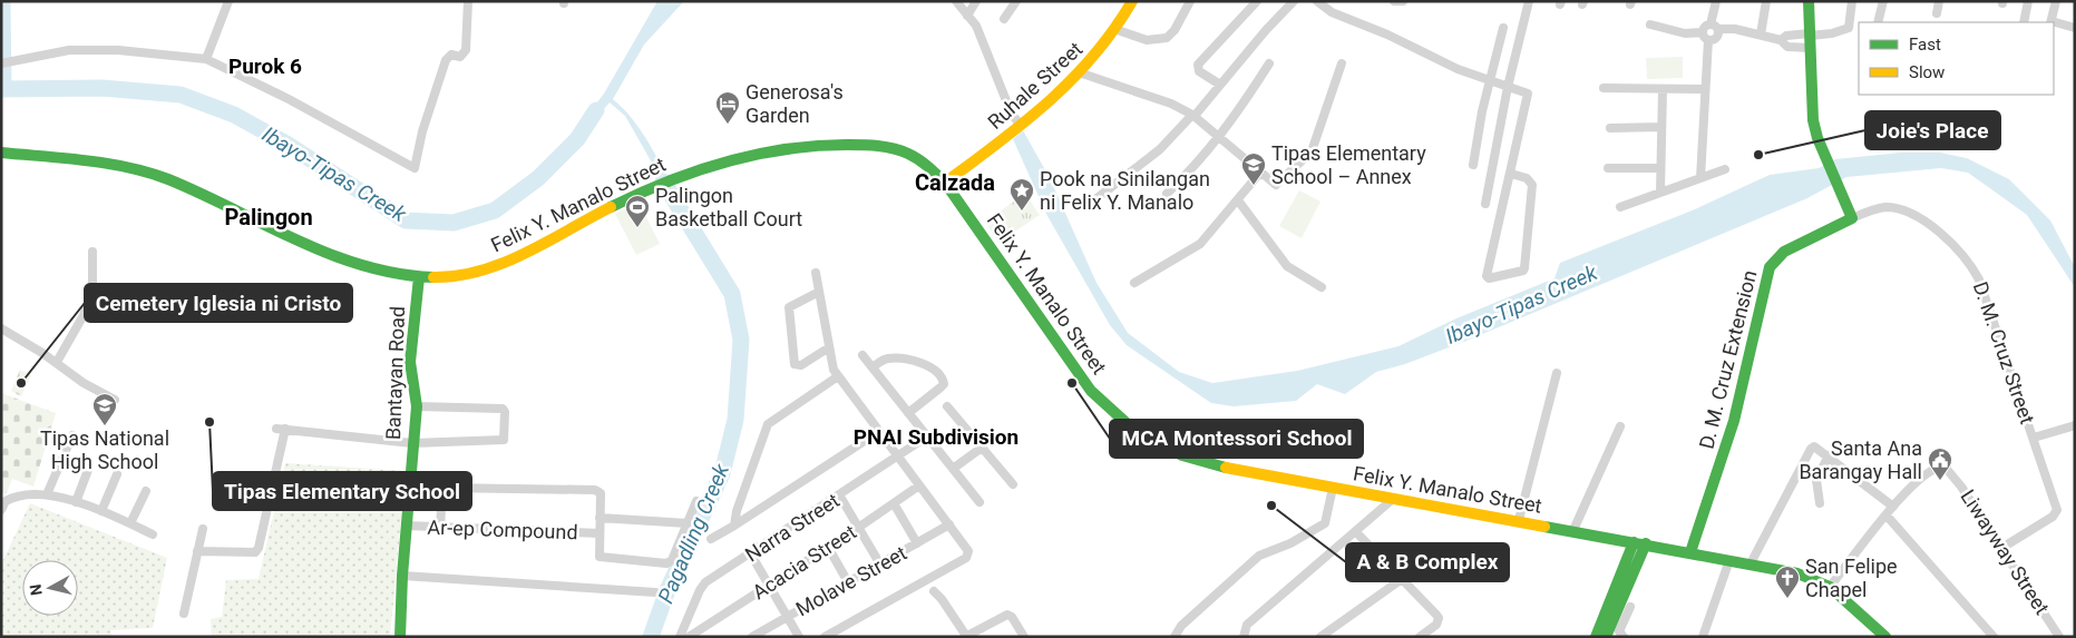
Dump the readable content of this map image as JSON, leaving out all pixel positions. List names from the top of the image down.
{
  "streets": {
    "main road": [
      "Ruhale Street",
      "Felix Y. Manalo Street",
      "D. M. Cruz Extension",
      "Bantayan Road"
    ],
    "street": [
      "D. M. Cruz Street",
      "Narra Street",
      "Ar-ep Compound",
      "Liwayway Street",
      "Acacia Street",
      "Molave Street"
    ]
  },
  "crossings": [
    ["Ruhale Street", "Felix Y. Manalo Street"],
    ["Felix Y. Manalo Street", "D. M. Cruz Extension"],
    ["Felix Y. Manalo Street", "Bantayan Road"],
    ["D. M. Cruz Street", "D. M. Cruz Extension"],
    ["D. M. Cruz Street", "Liwayway Street"],
    ["Bantayan Road", "Ar-ep Compound"]
  ],
  "districts": [
    "Purok 6",
    "Calzada",
    "Palingon",
    "PNAI Subdivision"
  ],
  "water": ["Ibayo-Tipas Creek", "Pagadling Creek"],
  "places": {
    "hotel": ["Generosa's Garden"],
    "other": [
      "Joie's Place",
      "Cemetery Iglesia ni Cristo",
      "MCA Montessori School",
      "Tipas Elementary School",
      "A & B Complex"
    ],
    "school or university": ["Tipas Elementary School – Annex", "Tipas National High School"],
    "place": ["Pook na Sinilangan ni Felix Y. Manalo"],
    "sports": ["Palingon Basketball Court"],
    "public building": ["Santa Ana Barangay Hall"],
    "church": ["San Felipe Chapel"]
  },
  "legend": ["Fast", "Slow"],
  "north": "left"
}
